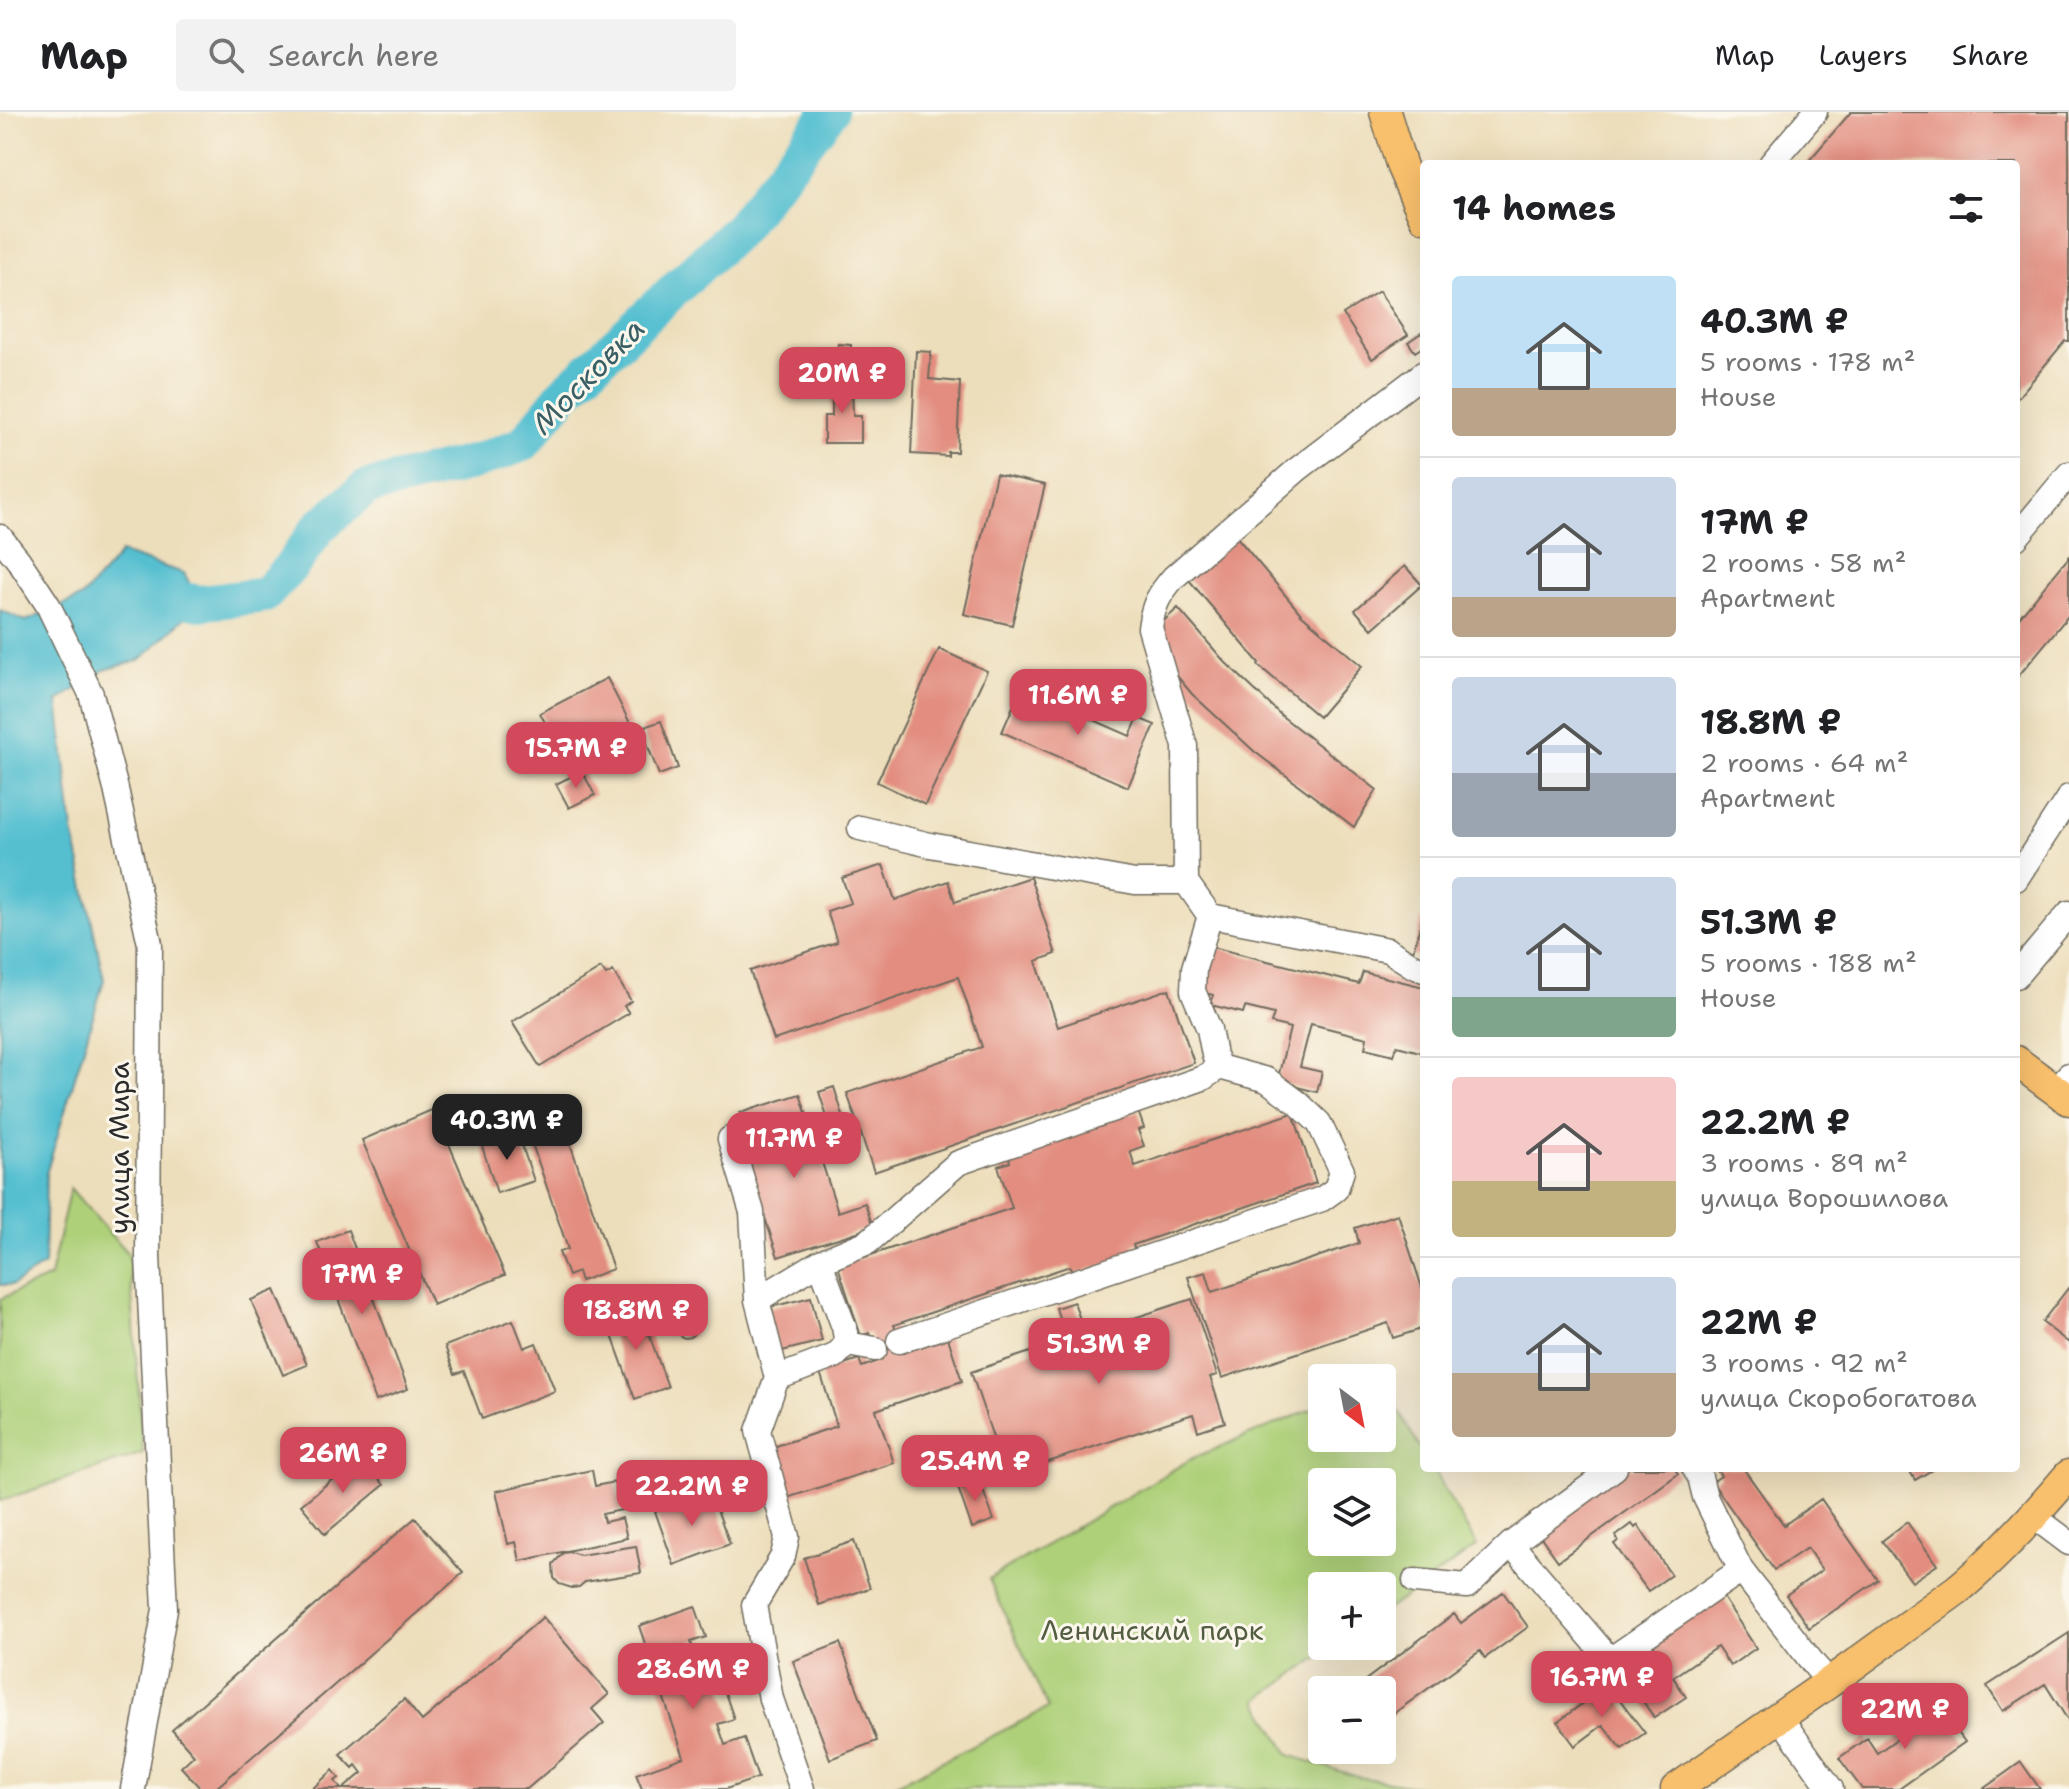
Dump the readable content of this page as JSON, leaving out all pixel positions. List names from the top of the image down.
{
  "streets": {
    "street": ["улица Мира"]
  },
  "water": ["Московка"],
  "parks": ["Ленинский парк"],
  "north": "bottom right",
  "page": {
    "header": "Map",
    "search": "Search here",
    "nav": ["Map", "Layers", "Share"],
    "heading": "14 homes",
    "list": [
      {
        "name": "40.3M ₽",
        "note": "5 rooms · 178 m² · House"
      },
      {
        "name": "17M ₽",
        "note": "2 rooms · 58 m² · Apartment"
      },
      {
        "name": "18.8M ₽",
        "note": "2 rooms · 64 m² · Apartment"
      },
      {
        "name": "51.3M ₽",
        "note": "5 rooms · 188 m² · House"
      },
      {
        "name": "22.2M ₽",
        "note": "3 rooms · 89 m² · улица Ворошилова"
      },
      {
        "name": "22M ₽",
        "note": "3 rooms · 92 m² · улица Скоробогатова"
      }
    ],
    "price": [
      "20M ₽",
      "11.6M ₽",
      "15.7M ₽",
      "40.3M ₽",
      "11.7M ₽",
      "17M ₽",
      "18.8M ₽",
      "51.3M ₽",
      "26M ₽",
      "25.4M ₽",
      "22.2M ₽",
      "28.6M ₽",
      "16.7M ₽",
      "22M ₽"
    ],
    "map_buttons": ["+", "−"]
  }
}
